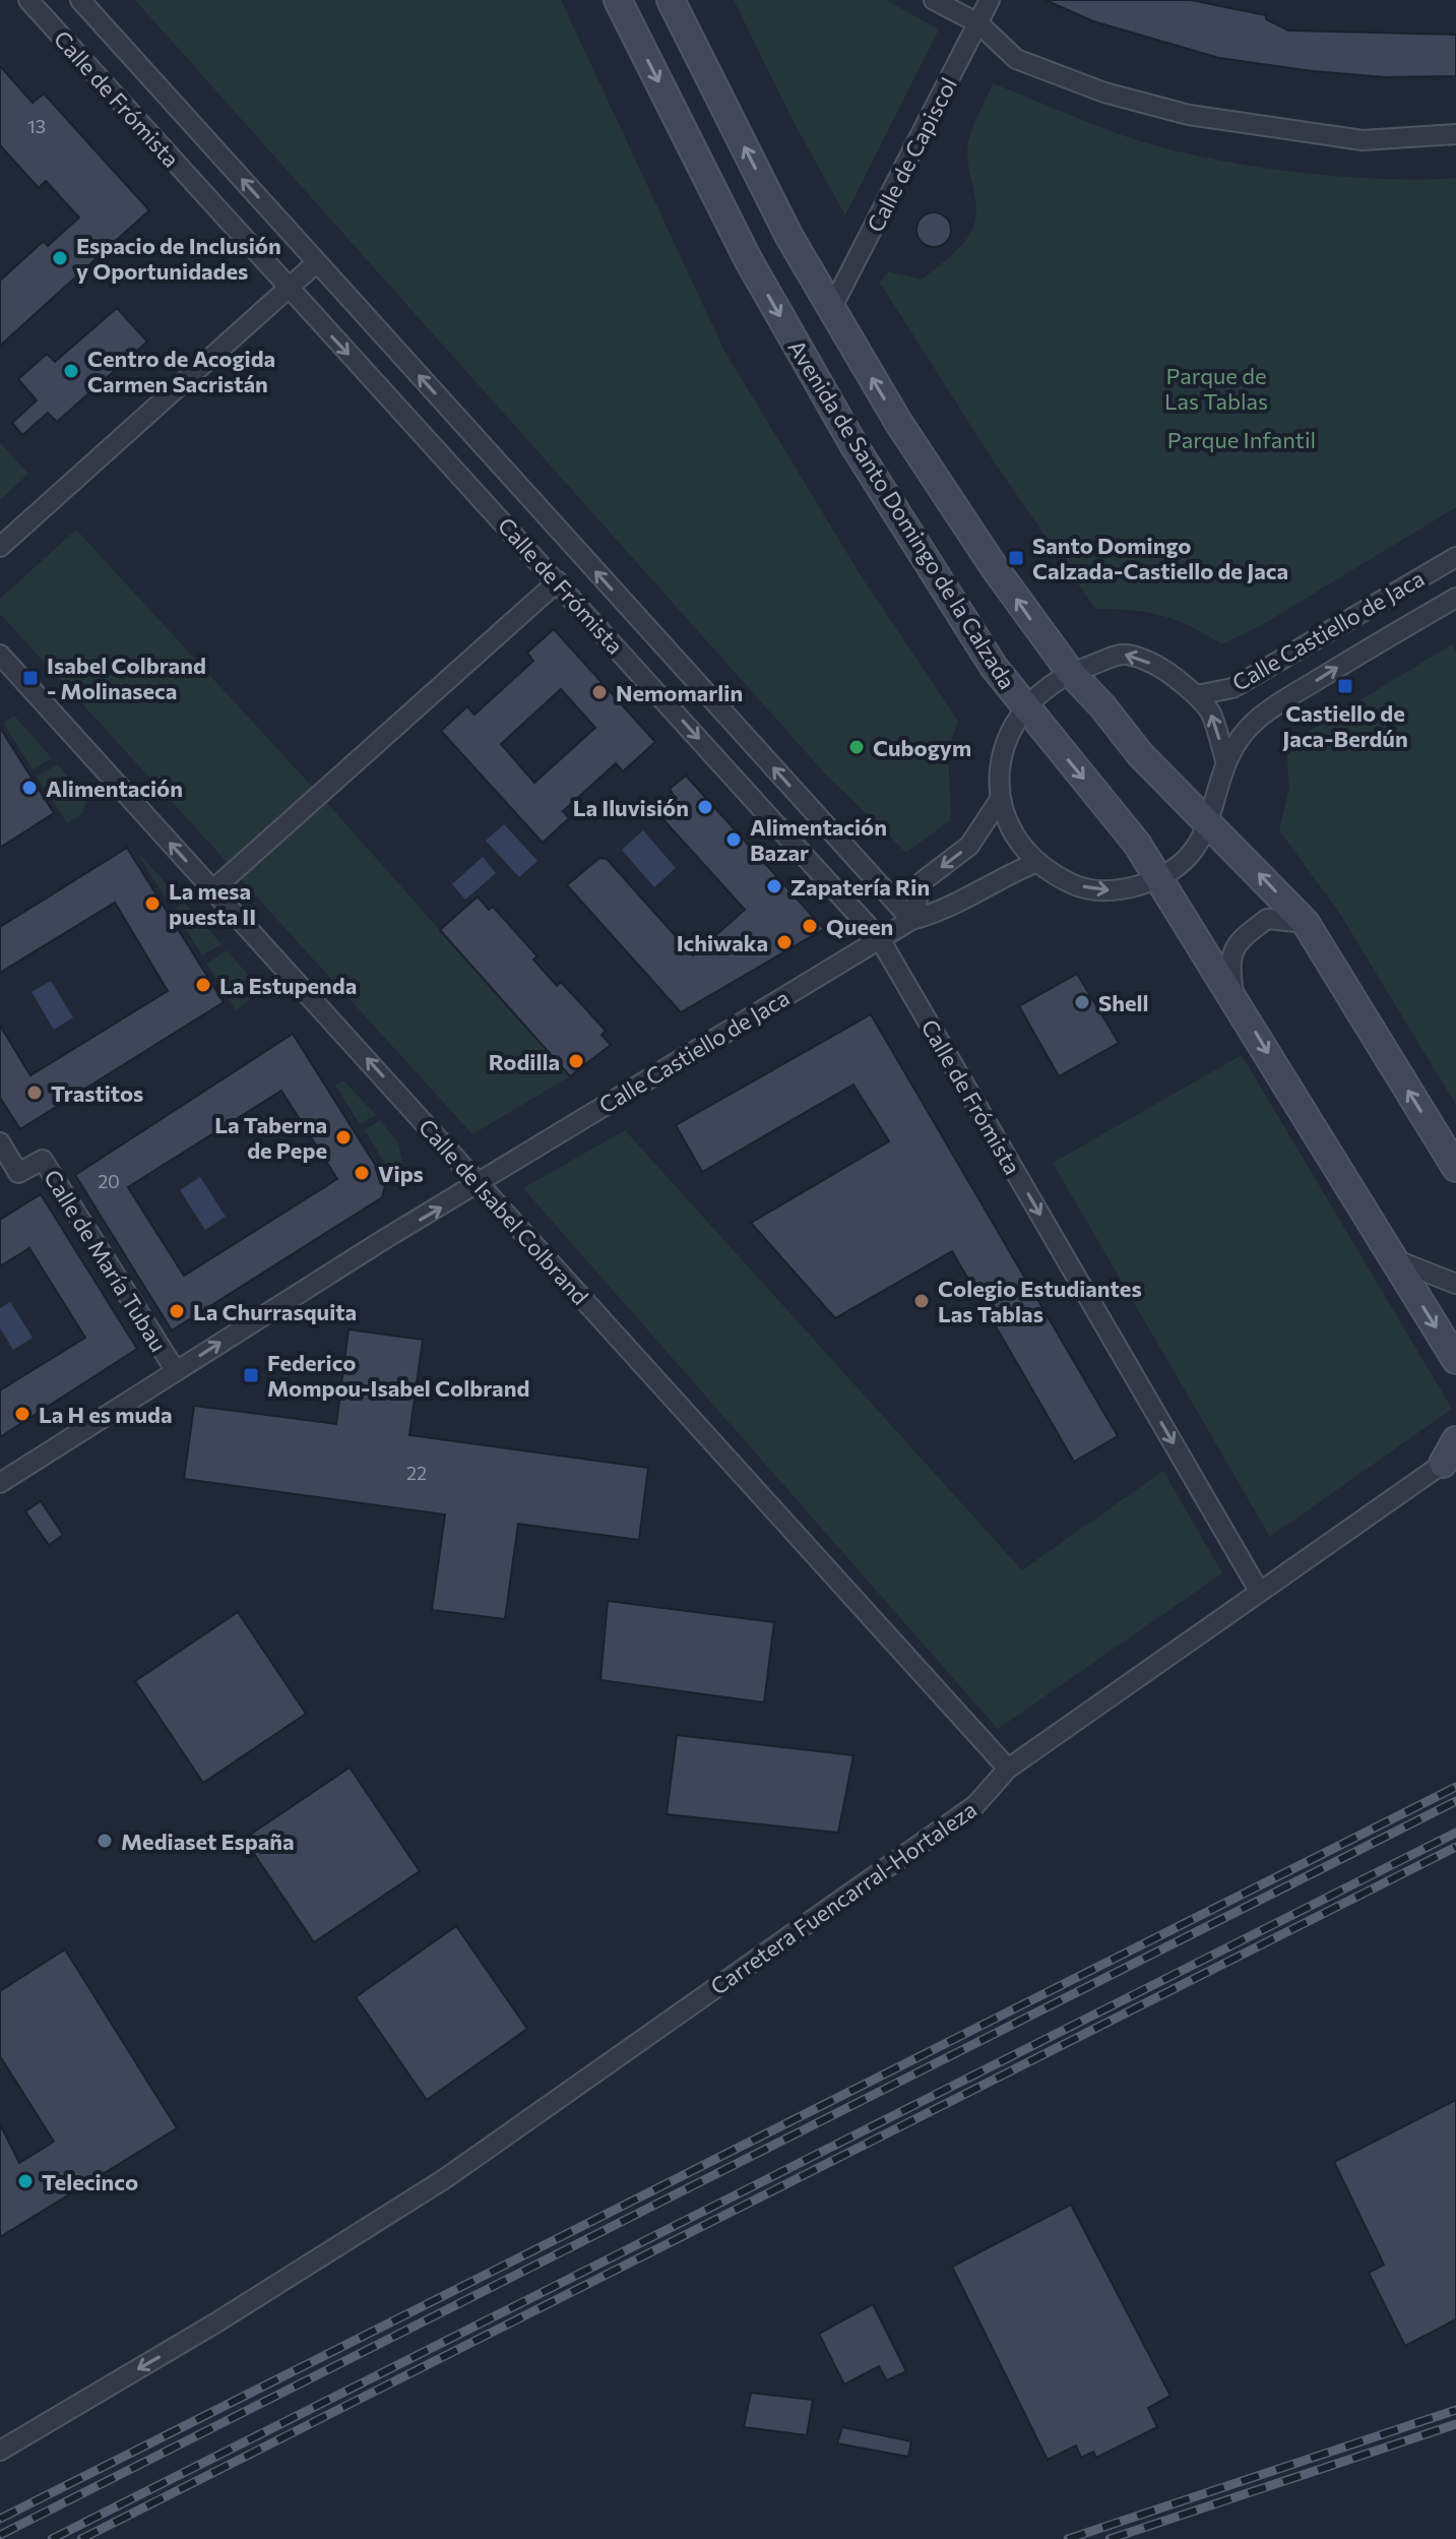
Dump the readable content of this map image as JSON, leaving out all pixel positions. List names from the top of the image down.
{
  "streets": {
    "street": [
      "Calle de Frómista",
      "Calle de Capiscol",
      "Avenida de Santo Domingo de la Calzada",
      "Calle Castiello de Jaca",
      "Calle de Isabel Colbrand",
      "Calle de María Tubau",
      "Carretera Fuencarral-Hortaleza"
    ]
  },
  "crossings": [
    ["Calle de Frómista", "Calle Castiello de Jaca"],
    ["Calle de Frómista", "Carretera Fuencarral-Hortaleza"],
    ["Calle de Capiscol", "Avenida de Santo Domingo de la Calzada"],
    ["Avenida de Santo Domingo de la Calzada", "Calle Castiello de Jaca"],
    ["Calle Castiello de Jaca", "Calle de Isabel Colbrand"],
    ["Calle Castiello de Jaca", "Calle de María Tubau"],
    ["Calle de Isabel Colbrand", "Carretera Fuencarral-Hortaleza"]
  ],
  "one_way": ["Calle de Isabel Colbrand", "Carretera Fuencarral-Hortaleza"],
  "parks": ["Parque de Las Tablas", "Parque Infantil"],
  "places": {
    "other": [
      "Espacio de Inclusión y Oportunidades",
      "Centro de Acogida Carmen Sacristán",
      "Nemomarlin",
      "Cubogym",
      "Alimentación",
      "La Iluvisión",
      "Alimentación Bazar",
      "Zapatería Rin",
      "La mesa puesta II",
      "Queen",
      "Ichiwaka",
      "La Estupenda",
      "Shell",
      "Rodilla",
      "Trastitos",
      "La Taberna de Pepe",
      "Vips",
      "Colegio Estudiantes Las Tablas",
      "La Churrasquita",
      "La H es muda",
      "Mediaset España",
      "Telecinco"
    ],
    "transit": [
      "Santo Domingo Calzada-Castiello de Jaca",
      "Isabel Colbrand - Molinaseca",
      "Castiello de Jaca-Berdún",
      "Federico Mompou-Isabel Colbrand"
    ]
  },
  "house_numbers": ["13", "20", "22"]
}
